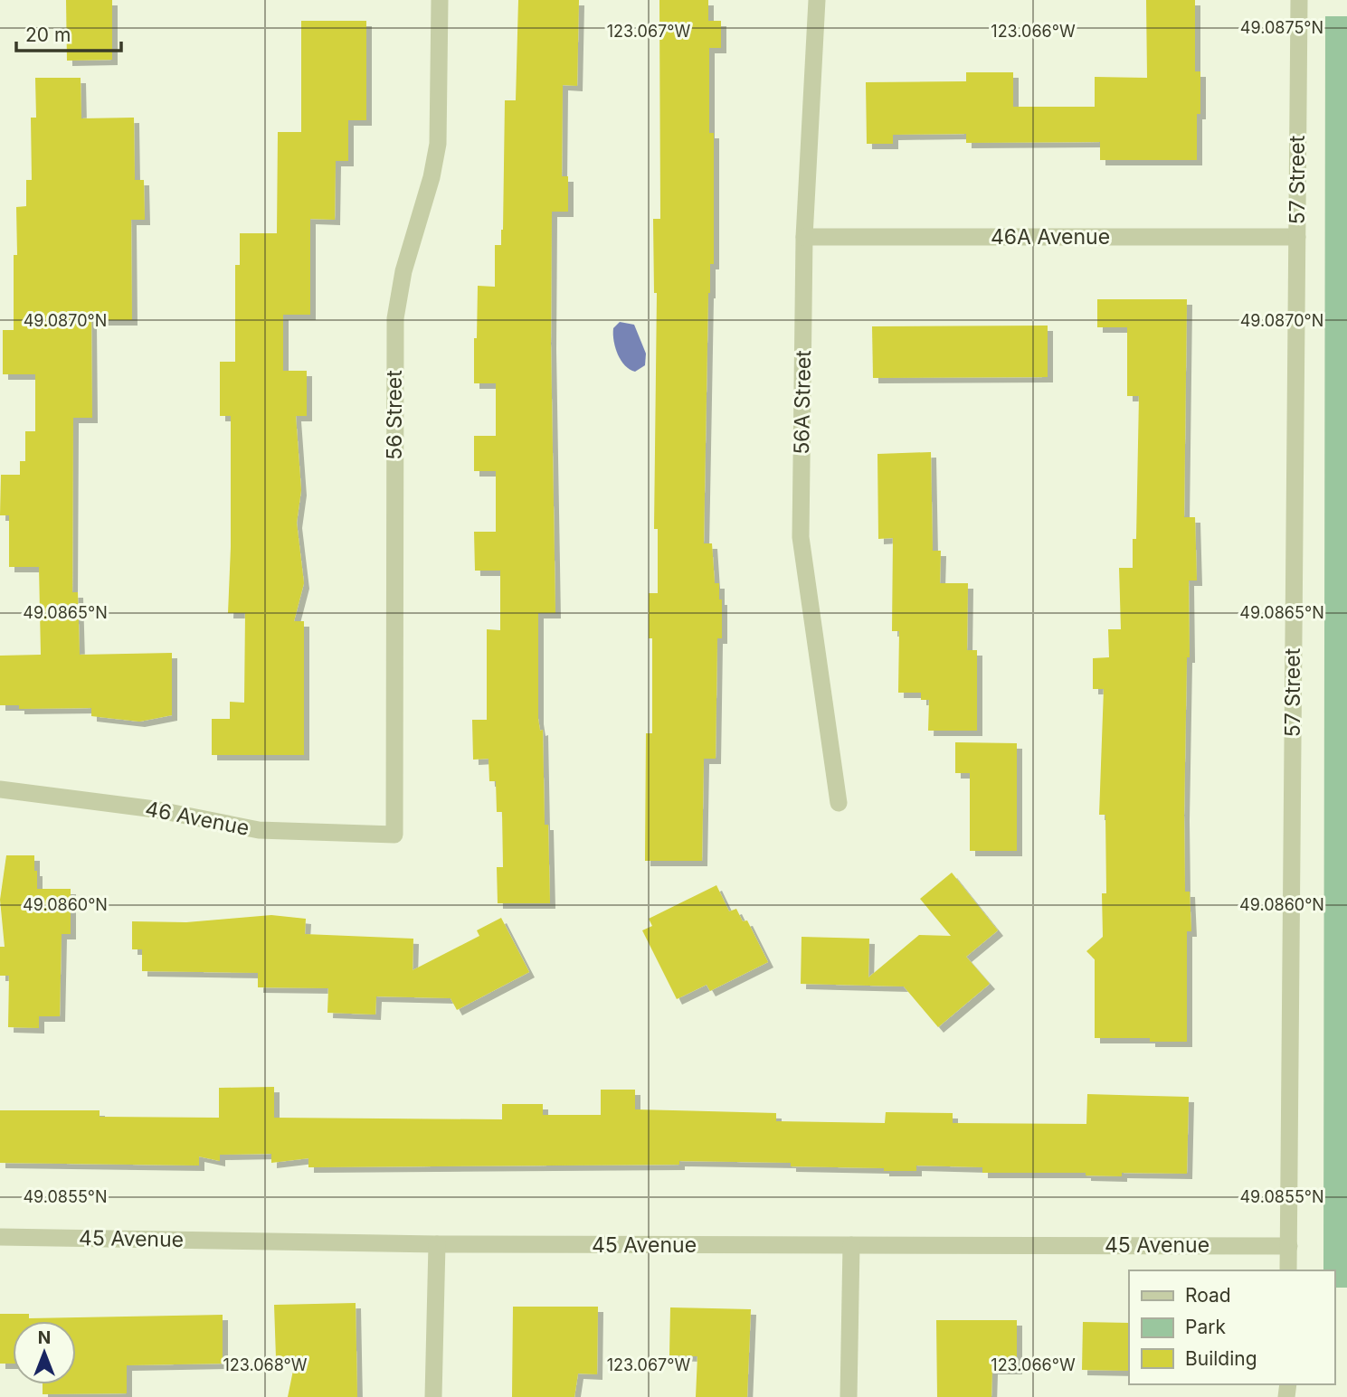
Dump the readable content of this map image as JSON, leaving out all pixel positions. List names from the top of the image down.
{
  "streets": {
    "street": [
      "57 Street",
      "46A Avenue",
      "56A Street",
      "56 Street",
      "46 Avenue",
      "45 Avenue"
    ]
  },
  "crossings": [
    ["57 Street", "46A Avenue"],
    ["57 Street", "45 Avenue"],
    ["46A Avenue", "56A Street"],
    ["56 Street", "46 Avenue"]
  ],
  "legend": ["Road", "Park", "Building"],
  "scale_bar": "20 m",
  "north": "top",
  "coordinates": [
    "49.0875°N",
    "123.067°W",
    "123.066°W",
    "49.0870°N",
    "49.0865°N",
    "49.0860°N",
    "49.0855°N",
    "123.068°W"
  ]
}
